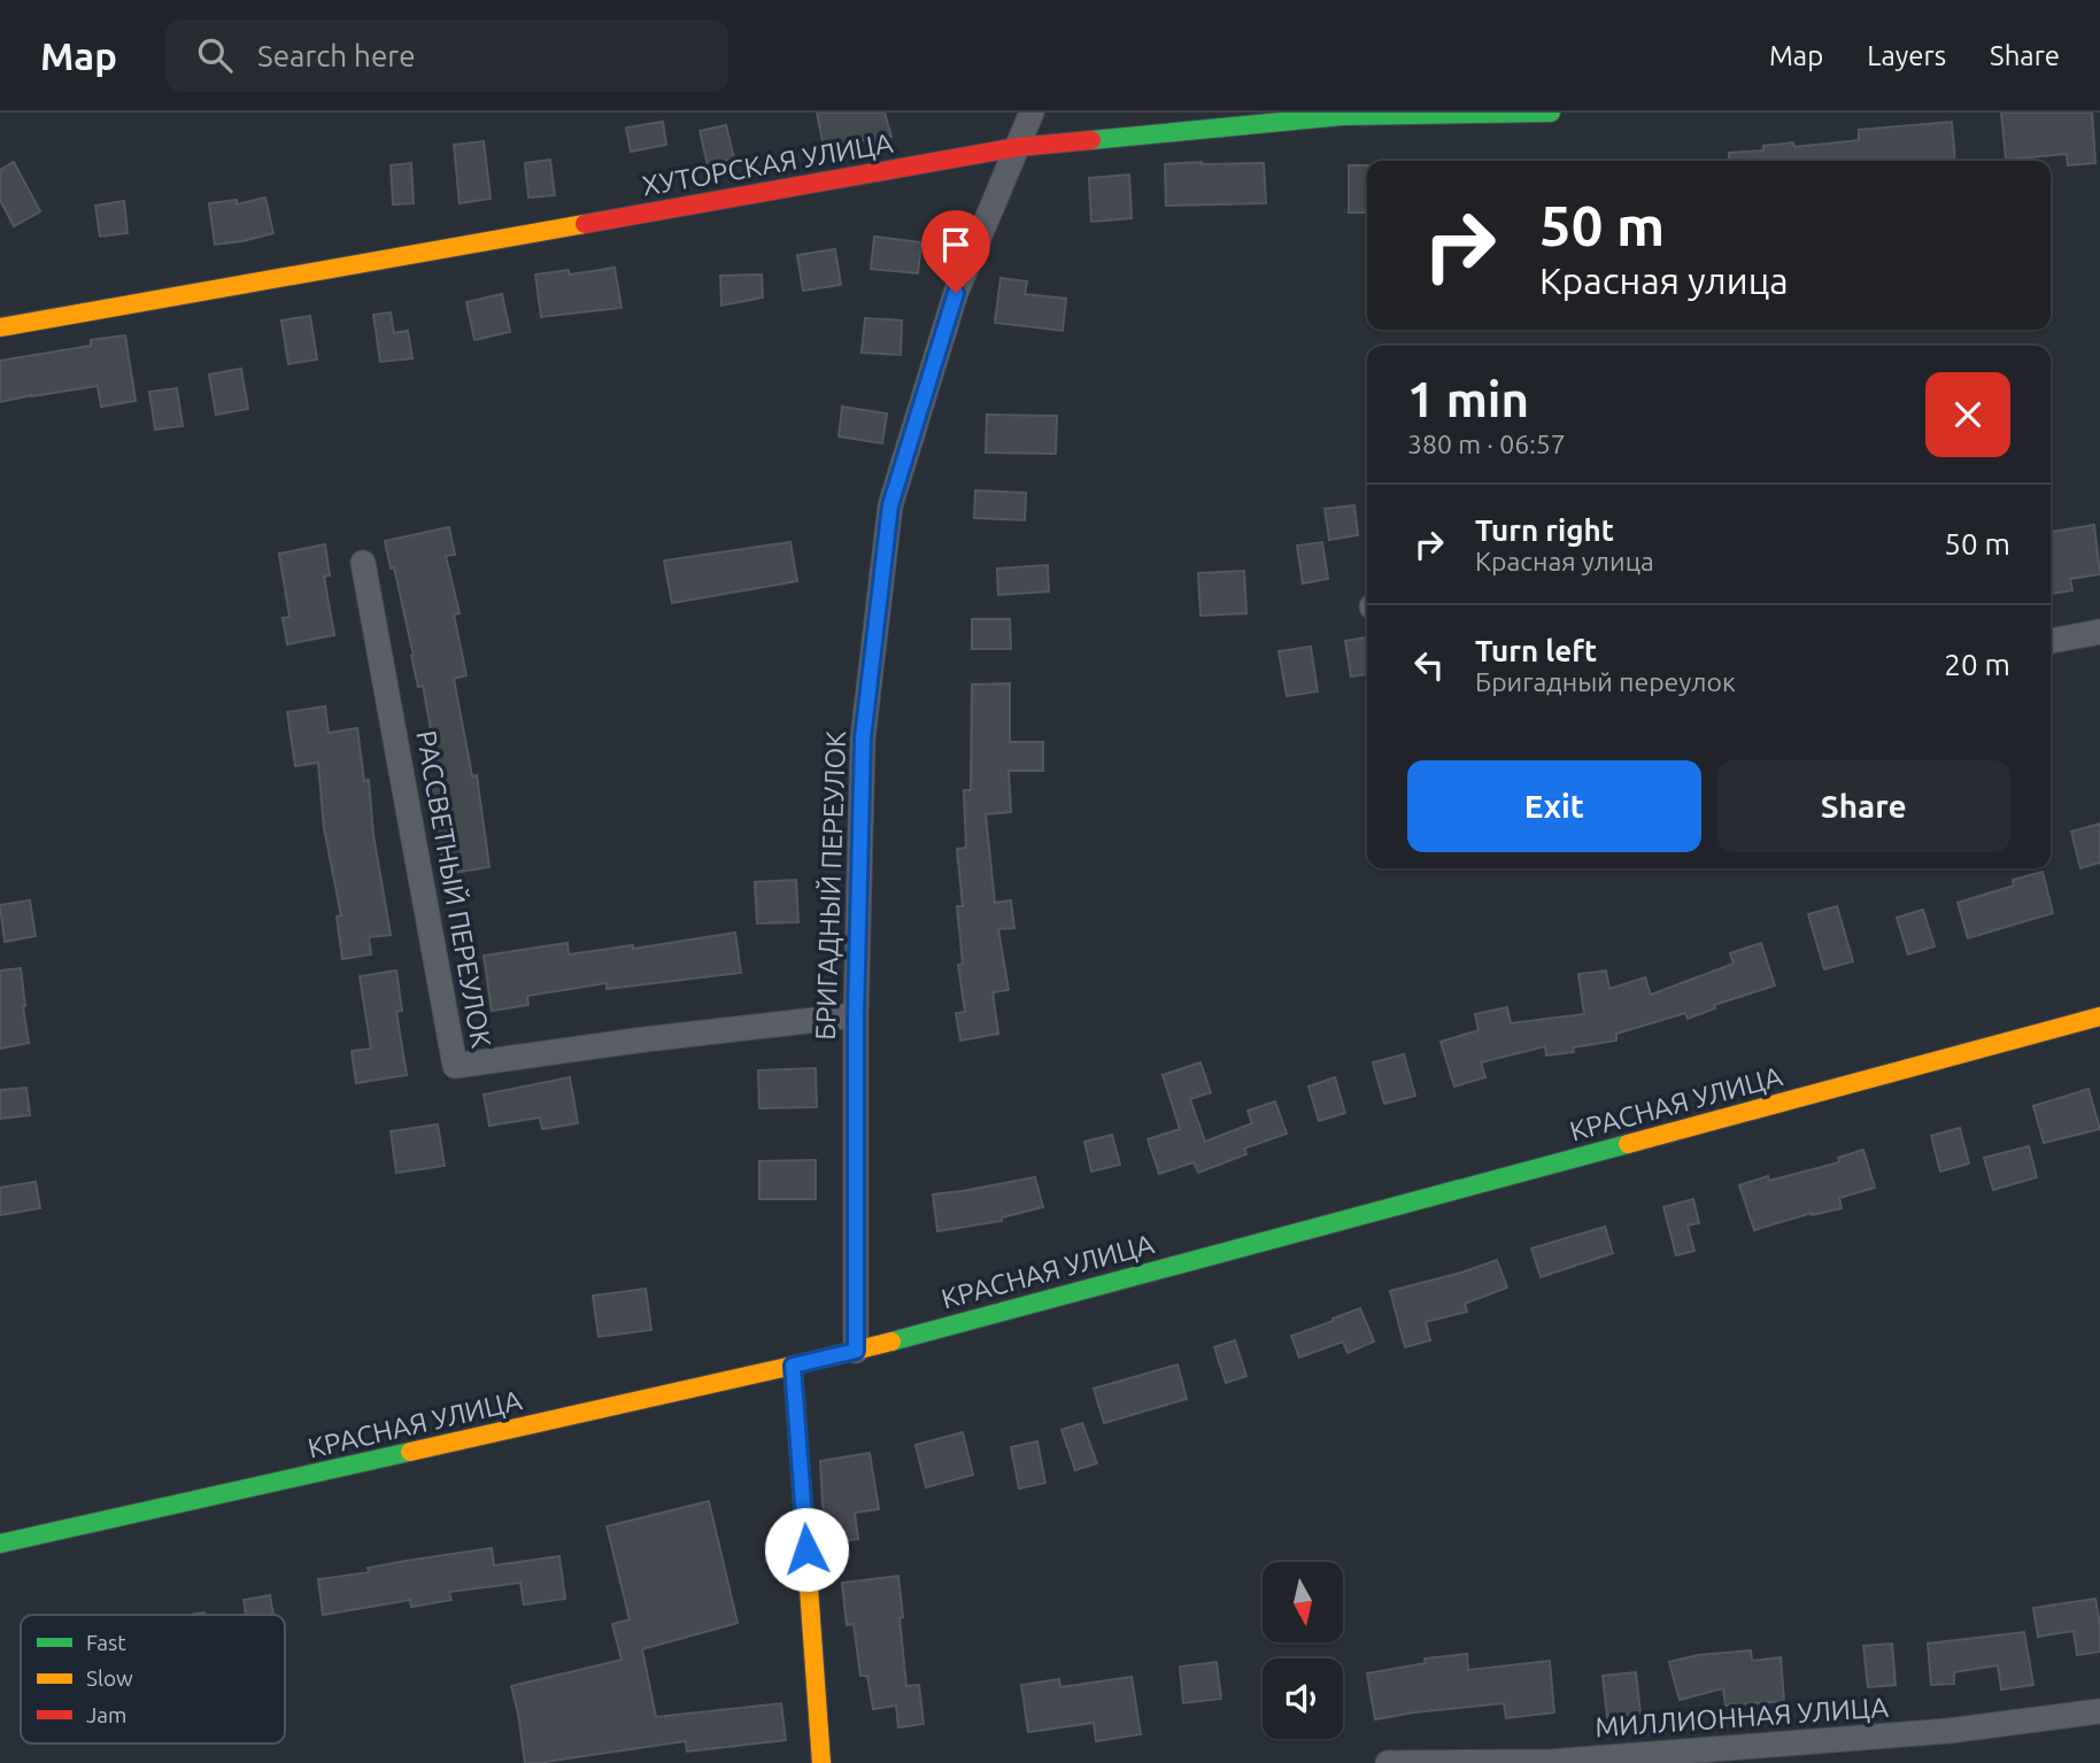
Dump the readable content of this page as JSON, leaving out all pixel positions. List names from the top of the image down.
{
  "streets": {
    "main road": ["ХУТОРСКАЯ УЛИЦА", "КРАСНАЯ УЛИЦА"],
    "street": ["БРИГАДНЫЙ ПЕРЕУЛОК", "РАССВЕТНЫЙ ПЕРЕУЛОК", "МИЛЛИОННАЯ УЛИЦА"]
  },
  "crossings": [
    ["ХУТОРСКАЯ УЛИЦА", "БРИГАДНЫЙ ПЕРЕУЛОК"],
    ["БРИГАДНЫЙ ПЕРЕУЛОК", "РАССВЕТНЫЙ ПЕРЕУЛОК"],
    ["БРИГАДНЫЙ ПЕРЕУЛОК", "КРАСНАЯ УЛИЦА"]
  ],
  "legend": ["Fast", "Slow", "Jam"],
  "north": "bottom",
  "page": {
    "header": "Map",
    "search": "Search here",
    "nav": ["Map", "Layers", "Share"],
    "turn": ["50 m", "Красная улица"],
    "heading": ["1 min", "380 m · 06:57"],
    "list": [
      {
        "name": "Turn right",
        "note": "Красная улица",
        "value": "50 m"
      },
      {
        "name": "Turn left",
        "note": "Бригадный переулок",
        "value": "20 m"
      }
    ],
    "buttons": ["Exit", "Share"]
  }
}
